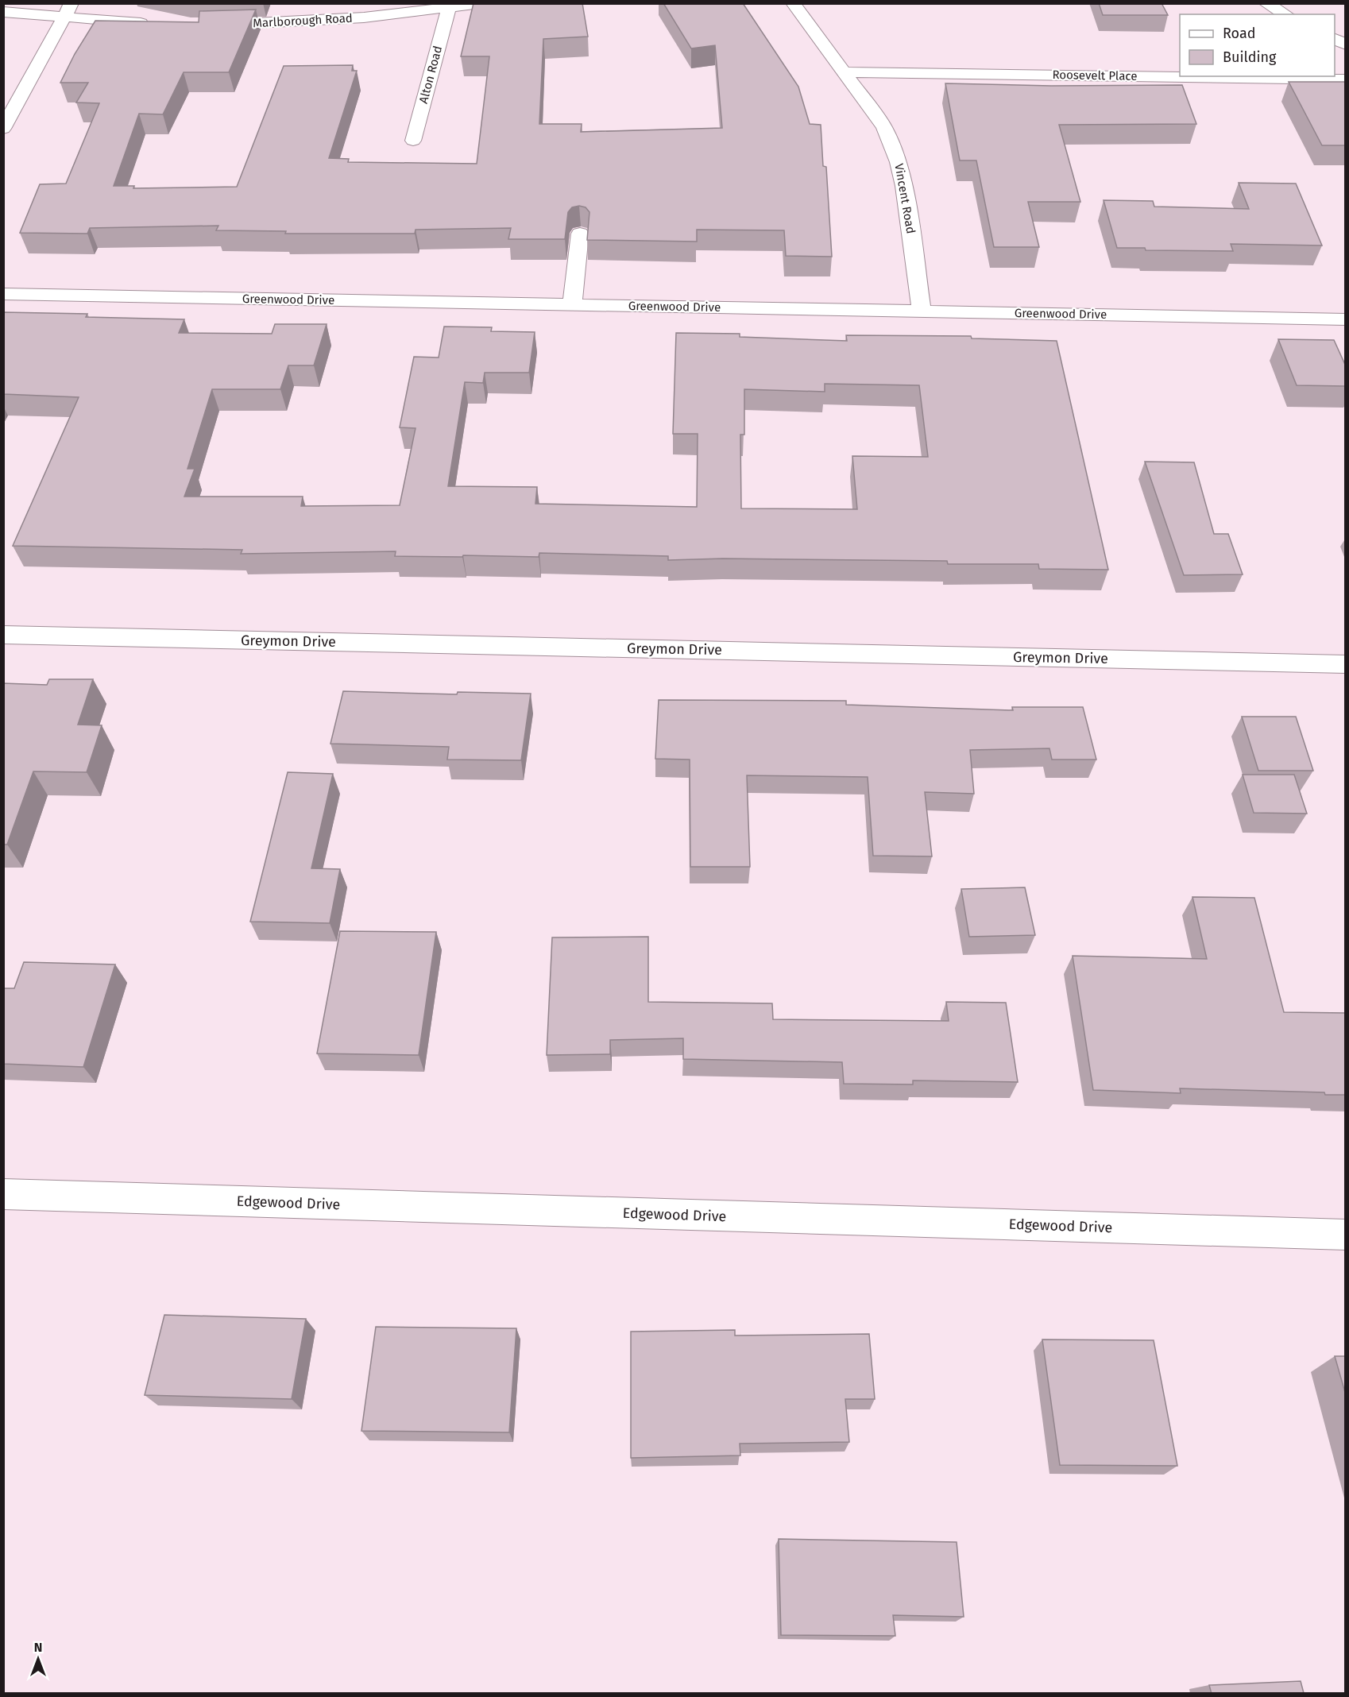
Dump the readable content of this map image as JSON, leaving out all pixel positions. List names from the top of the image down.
{
  "streets": {
    "street": [
      "Marlborough Road",
      "Alton Road",
      "Roosevelt Place",
      "Vincent Road",
      "Greenwood Drive",
      "Greymon Drive",
      "Edgewood Drive"
    ]
  },
  "crossings": [
    ["Marlborough Road", "Alton Road"],
    ["Roosevelt Place", "Vincent Road"],
    ["Vincent Road", "Greenwood Drive"]
  ],
  "legend": ["Road", "Building"],
  "north": "top"
}
